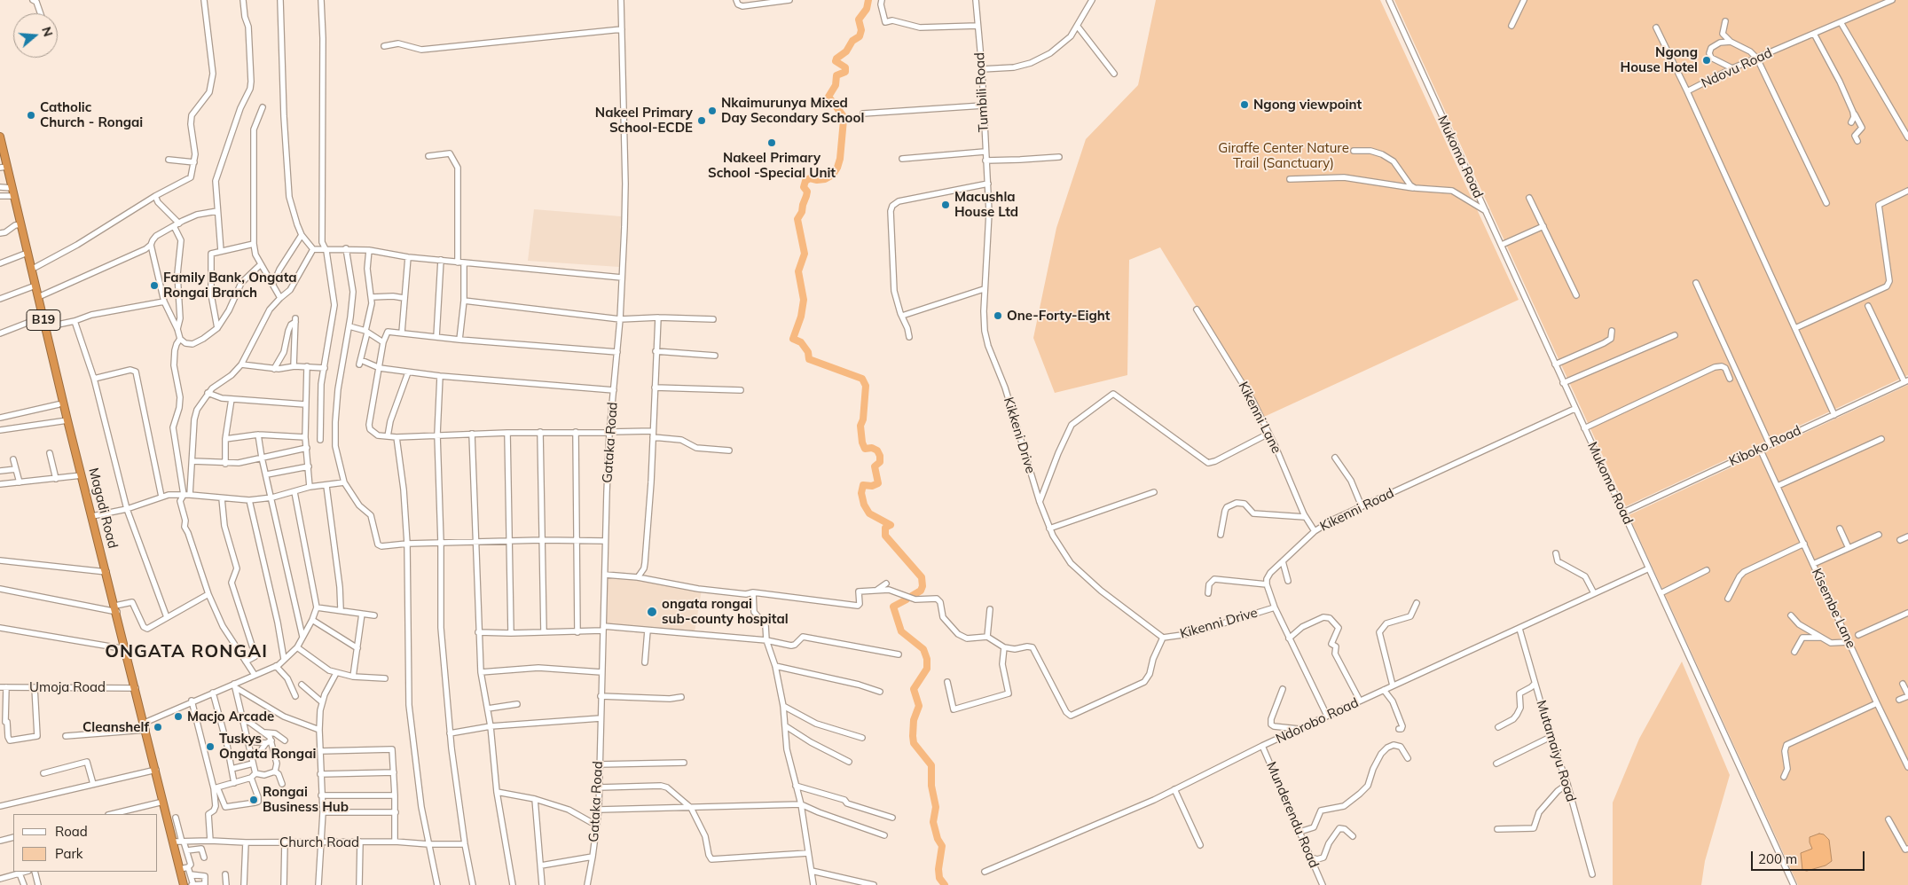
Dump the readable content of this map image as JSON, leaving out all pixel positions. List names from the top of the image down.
{
  "streets": {
    "highway": ["B19", "Magadi Road"],
    "street": [
      "Ndovu Road",
      "Tumbili Road",
      "Mukoma Road",
      "Kikenni Lane",
      "Kikkeni Drive",
      "Gataka Road",
      "Kiboko Road",
      "Kikenni Road",
      "Kisembe Lane",
      "Kikenni Drive",
      "Umoja Road",
      "Ndorobo Road",
      "Mutamaiyu Road",
      "Munderendu Road",
      "Church Road"
    ]
  },
  "crossings": [
    ["Ndovu Road", "Kiboko Road"],
    ["Tumbili Road", "Kikkeni Drive"],
    ["Mukoma Road", "Kiboko Road"],
    ["Mukoma Road", "Kikenni Road"],
    ["Mukoma Road", "Ndorobo Road"],
    ["Kikenni Lane", "Kikenni Road"],
    ["Kikkeni Drive", "Kikenni Drive"],
    ["Kiboko Road", "Kisembe Lane"],
    ["Magadi Road", "Umoja Road"],
    ["Magadi Road", "Church Road"],
    ["Ndorobo Road", "Mutamaiyu Road"],
    ["Ndorobo Road", "Munderendu Road"]
  ],
  "districts": ["ONGATA RONGAI"],
  "parks": ["Giraffe Center Nature Trail (Sanctuary)"],
  "places": [
    "Ngong House Hotel",
    "Ngong viewpoint",
    "Nkaimurunya Mixed Day Secondary School",
    "Catholic Church - Rongai",
    "Nakeel Primary School-ECDE",
    "Nakeel Primary School -Special Unit",
    "Macushla House Ltd",
    "Family Bank, Ongata Rongai Branch",
    "One-Forty-Eight",
    "ongata rongai sub-county hospital",
    "Macjo Arcade",
    "Cleanshelf",
    "Tuskys Ongata Rongai",
    "Rongai Business Hub"
  ],
  "legend": ["Road", "Park"],
  "scale_bar": "200 m",
  "north": "right"
}
